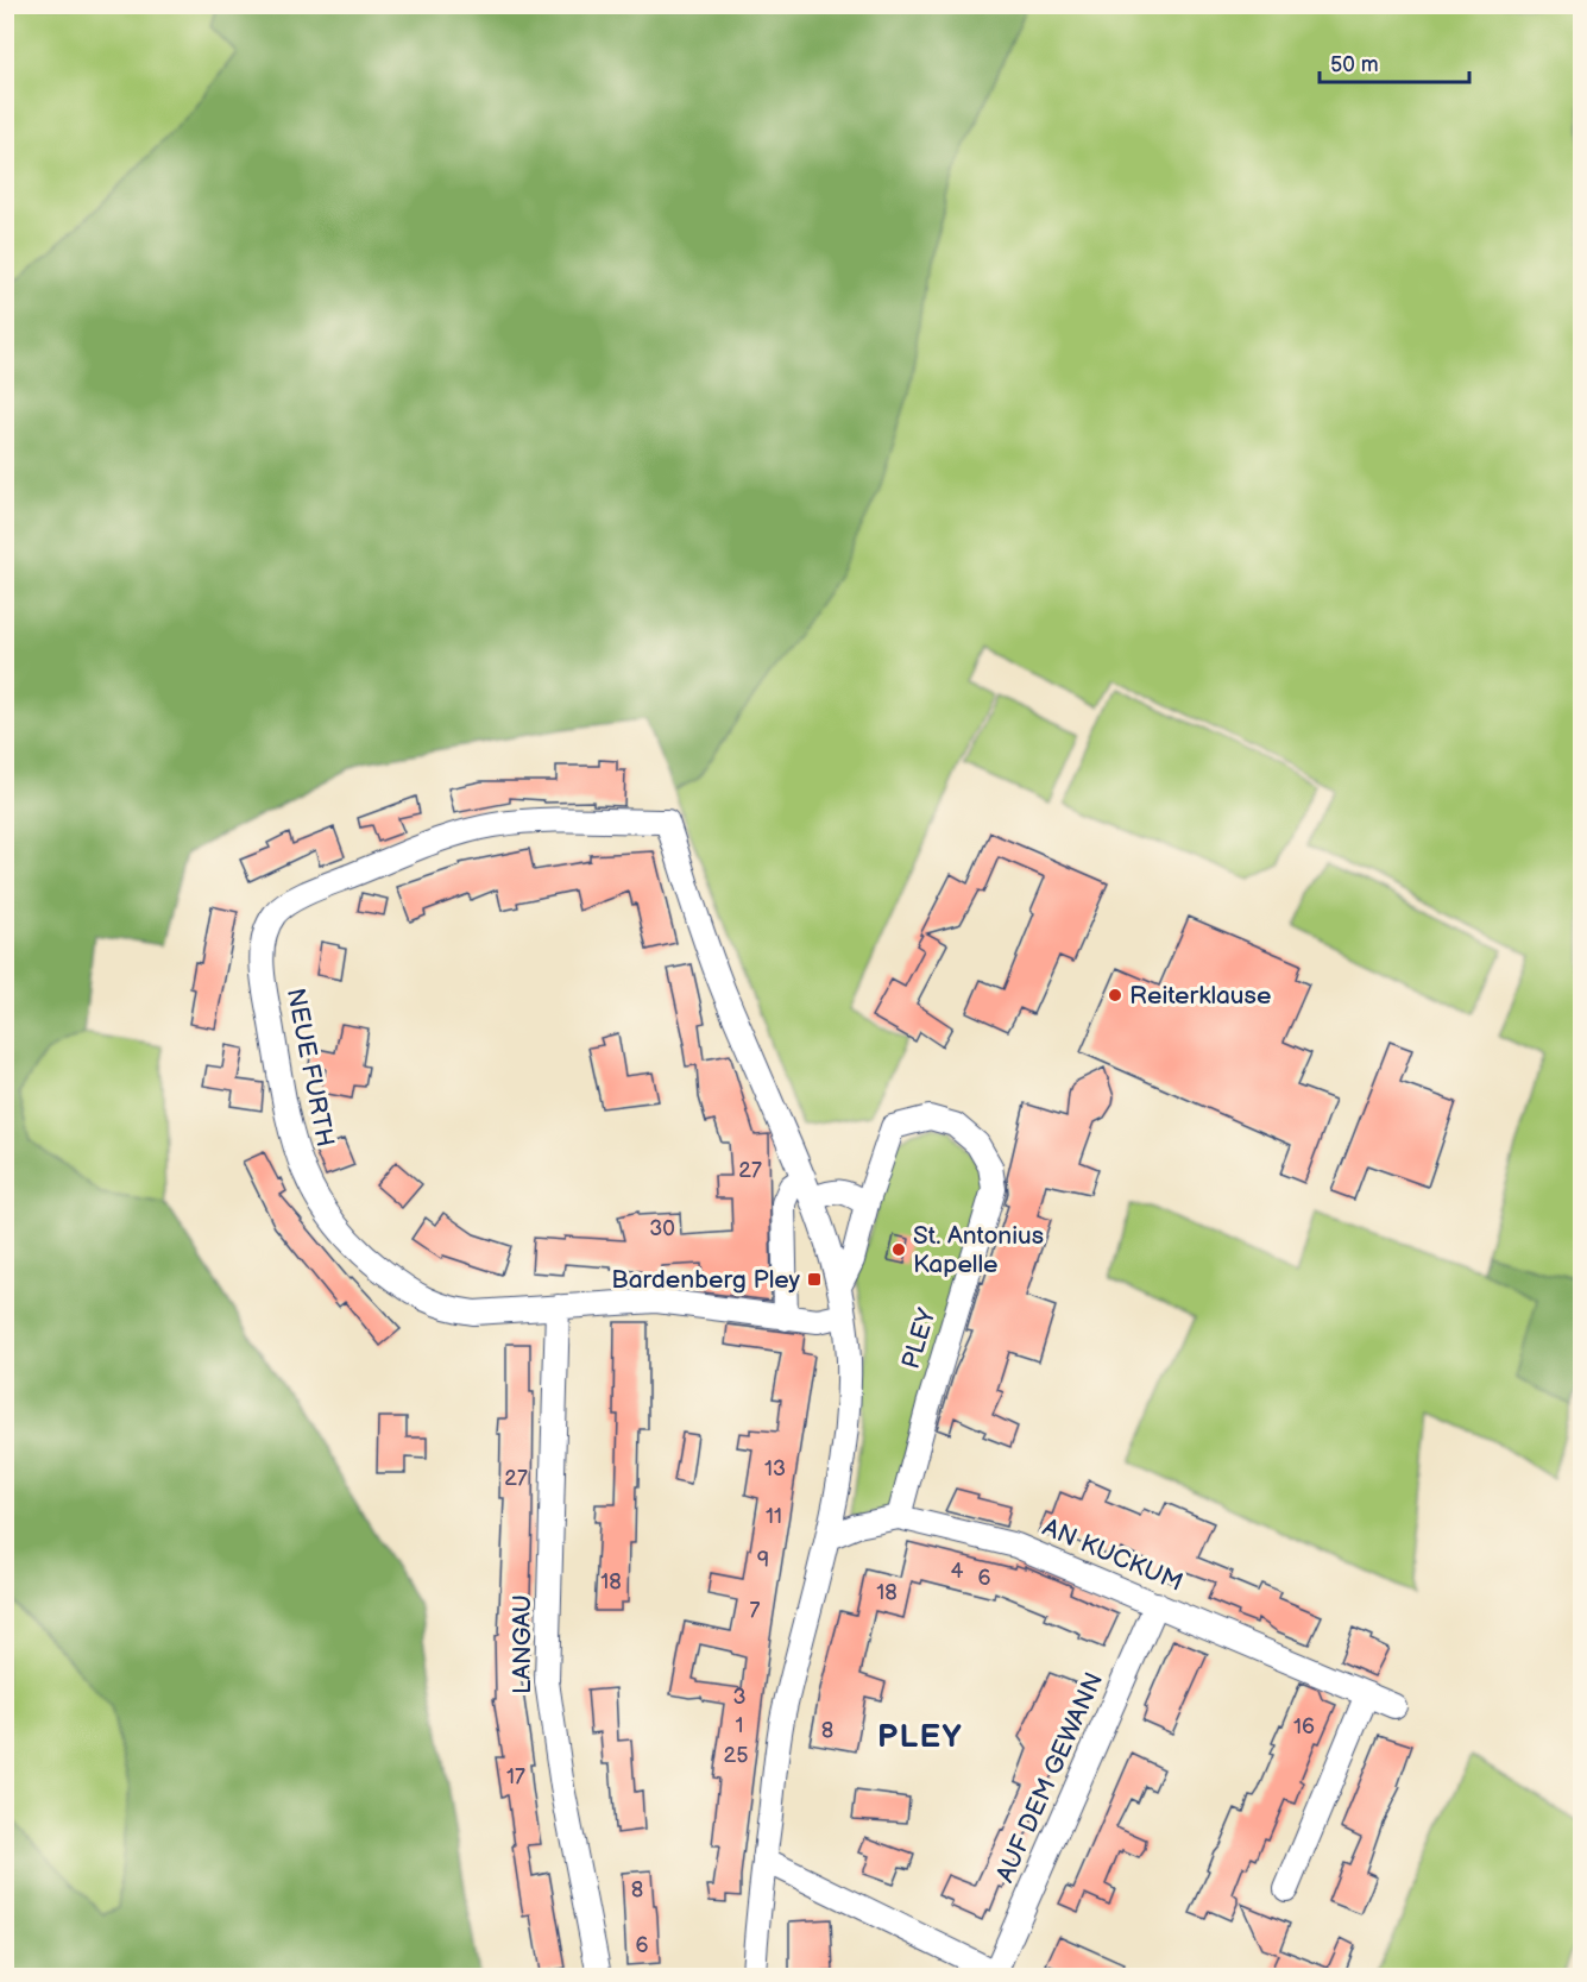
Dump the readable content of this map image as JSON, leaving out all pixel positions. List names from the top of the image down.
{
  "streets": {
    "street": [
      "NEUE FURTH",
      "PLEY",
      "AN KUCKUM",
      "LANGAU",
      "AUF DEM GEWANN"
    ]
  },
  "crossings": [
    ["NEUE FURTH", "LANGAU"],
    ["PLEY", "AN KUCKUM"],
    ["AN KUCKUM", "AUF DEM GEWANN"]
  ],
  "districts": ["PLEY"],
  "places": {
    "other": ["Reiterklause", "St. Antonius Kapelle"],
    "transit": ["Bardenberg Pley"]
  },
  "house_numbers": [
    "27",
    "30",
    "13",
    "27",
    "11",
    "9",
    "4",
    "6",
    "18",
    "18",
    "7",
    "3",
    "1",
    "16",
    "8",
    "25",
    "17",
    "8",
    "6"
  ],
  "scale_bar": "50 m"
}
